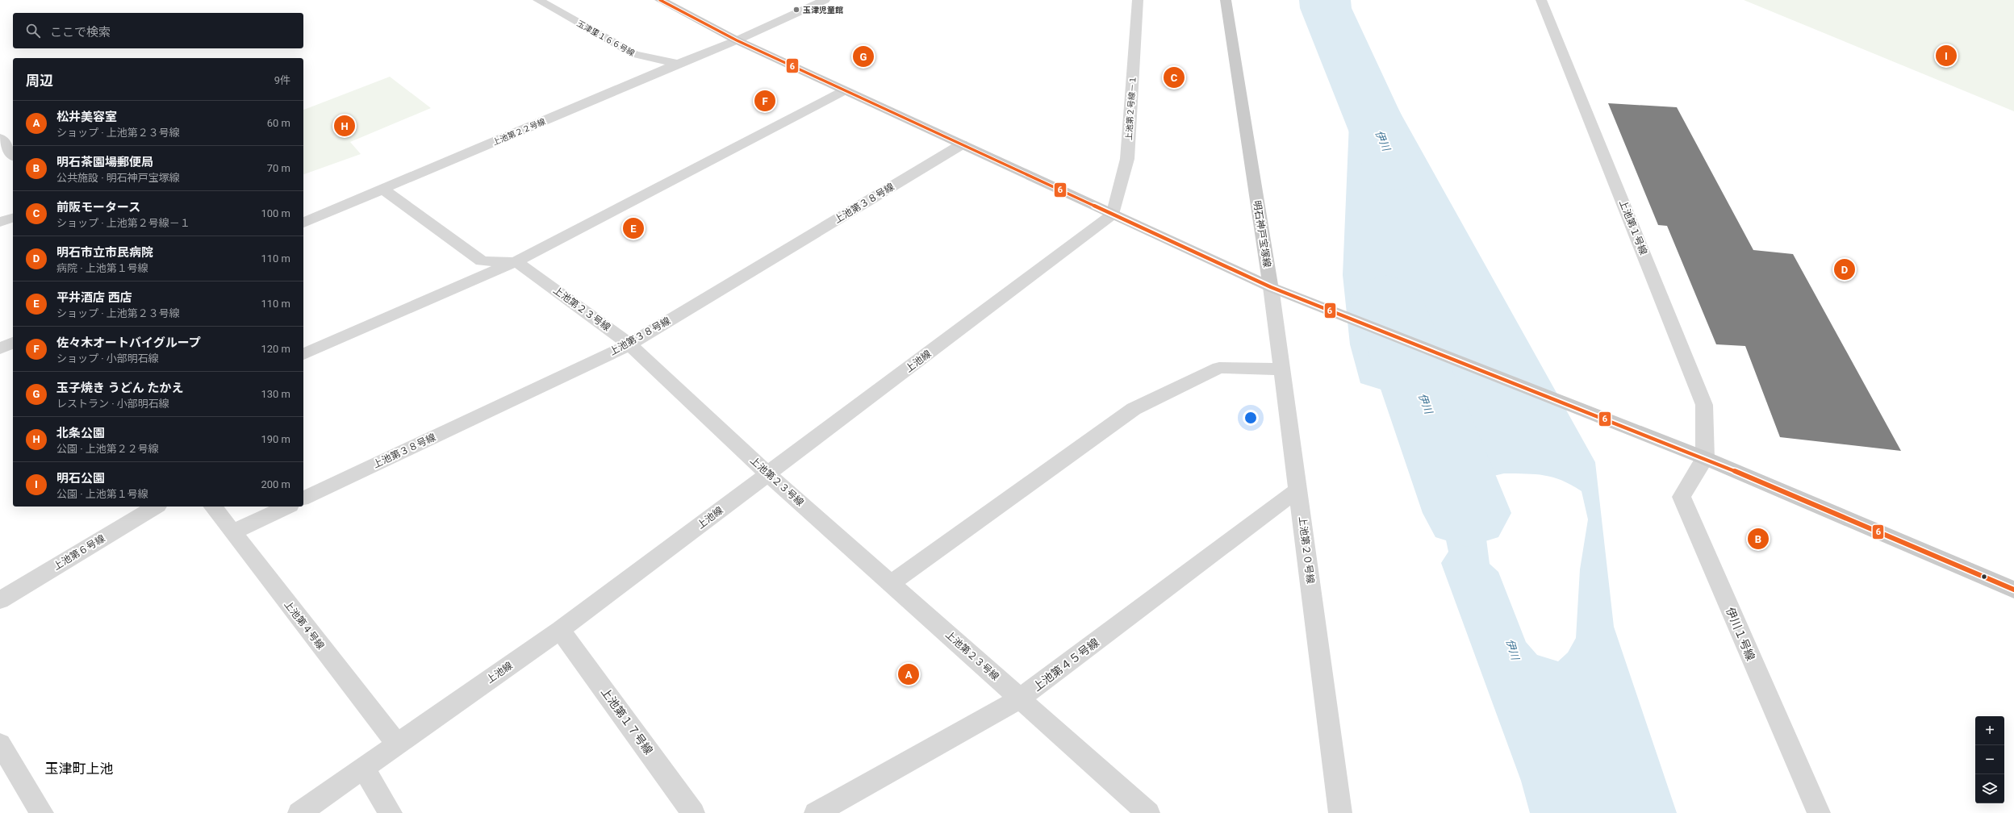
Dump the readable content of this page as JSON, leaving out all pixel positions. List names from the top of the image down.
{
  "streets": {
    "main road": ["明石神戸宝塚線"],
    "street": [
      "玉津里１６６号線",
      "上池第２号線－１",
      "上池第２２号線",
      "上池第３８号線",
      "上池第１号線",
      "上池第２３号線",
      "上池線",
      "上池第２０号線",
      "上池第６号線",
      "上池第４号線",
      "伊川１号線",
      "上池第４５号線",
      "上池第１７号線"
    ]
  },
  "crossings": [
    ["玉津里１６６号線", "上池第２２号線"],
    ["上池第２号線－１", "上池線"],
    ["上池第３８号線", "上池第２３号線"],
    ["上池第１号線", "伊川１号線"],
    ["明石神戸宝塚線", "上池第２０号線"],
    ["上池第２３号線", "上池線"],
    ["上池第２３号線", "上池第４５号線"],
    ["上池線", "上池第４号線"],
    ["上池線", "上池第１７号線"],
    ["上池第２０号線", "上池第４５号線"]
  ],
  "districts": ["玉津町上池"],
  "water": ["伊川"],
  "places": ["玉津児童館"],
  "lines": ["transit line 6"],
  "page": {
    "search": "ここで検索",
    "pins": [
      "I",
      "G",
      "C",
      "F",
      "H",
      "E",
      "D",
      "B",
      "A"
    ],
    "heading": ["周辺", "9件"],
    "list": [
      {
        "mark": "A",
        "name": "松井美容室",
        "note": "ショップ · 上池第２３号線",
        "value": "60 m"
      },
      {
        "mark": "B",
        "name": "明石茶園場郵便局",
        "note": "公共施設 · 明石神戸宝塚線",
        "value": "70 m"
      },
      {
        "mark": "C",
        "name": "前阪モータース",
        "note": "ショップ · 上池第２号線－１",
        "value": "100 m"
      },
      {
        "mark": "D",
        "name": "明石市立市民病院",
        "note": "病院 · 上池第１号線",
        "value": "110 m"
      },
      {
        "mark": "E",
        "name": "平井酒店 西店",
        "note": "ショップ · 上池第２３号線",
        "value": "110 m"
      },
      {
        "mark": "F",
        "name": "佐々木オートバイグループ",
        "note": "ショップ · 小部明石線",
        "value": "120 m"
      },
      {
        "mark": "G",
        "name": "玉子焼き うどん たかえ",
        "note": "レストラン · 小部明石線",
        "value": "130 m"
      },
      {
        "mark": "H",
        "name": "北条公園",
        "note": "公園 · 上池第２２号線",
        "value": "190 m"
      },
      {
        "mark": "I",
        "name": "明石公園",
        "note": "公園 · 上池第１号線",
        "value": "200 m"
      }
    ],
    "map_buttons": ["+", "−"]
  }
}
